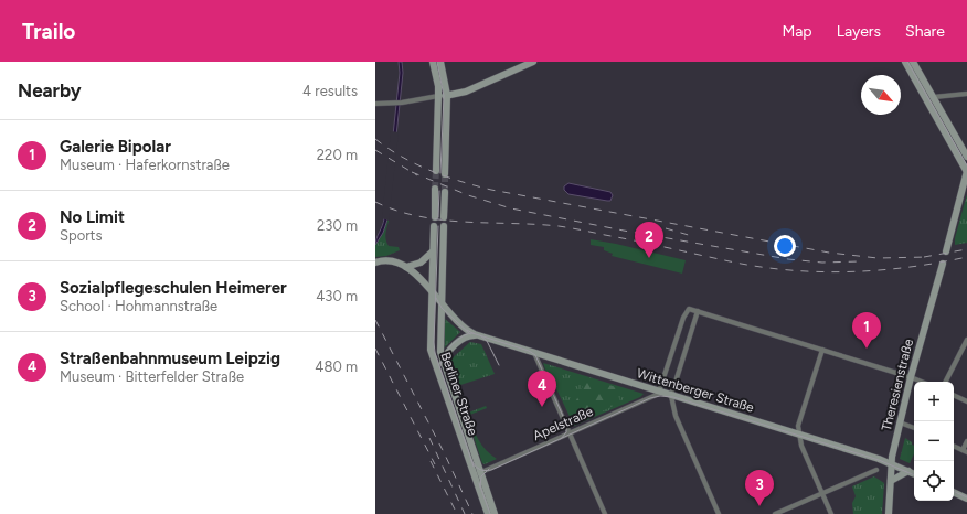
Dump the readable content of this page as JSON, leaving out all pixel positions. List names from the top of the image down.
{
  "streets": {
    "main road": ["Theresienstraße", "Wittenberger Straße", "Berliner Straße"],
    "street": ["Apelstraße"]
  },
  "crossings": [
    ["Theresienstraße", "Wittenberger Straße"],
    ["Wittenberger Straße", "Berliner Straße"],
    ["Wittenberger Straße", "Apelstraße"],
    ["Berliner Straße", "Apelstraße"]
  ],
  "north": "bottom right",
  "page": {
    "header": "Trailo",
    "nav": ["Map", "Layers", "Share"],
    "heading": ["Nearby", "4 results"],
    "list": [
      {
        "mark": "1",
        "name": "Galerie Bipolar",
        "note": "Museum · Haferkornstraße",
        "value": "220 m"
      },
      {
        "mark": "2",
        "name": "No Limit",
        "note": "Sports",
        "value": "230 m"
      },
      {
        "mark": "3",
        "name": "Sozialpflegeschulen Heimerer",
        "note": "School · Hohmannstraße",
        "value": "430 m"
      },
      {
        "mark": "4",
        "name": "Straßenbahnmuseum Leipzig",
        "note": "Museum · Bitterfelder Straße",
        "value": "480 m"
      }
    ],
    "pins": [
      "2",
      "1",
      "4",
      "3"
    ],
    "map_buttons": ["+", "−"]
  }
}
